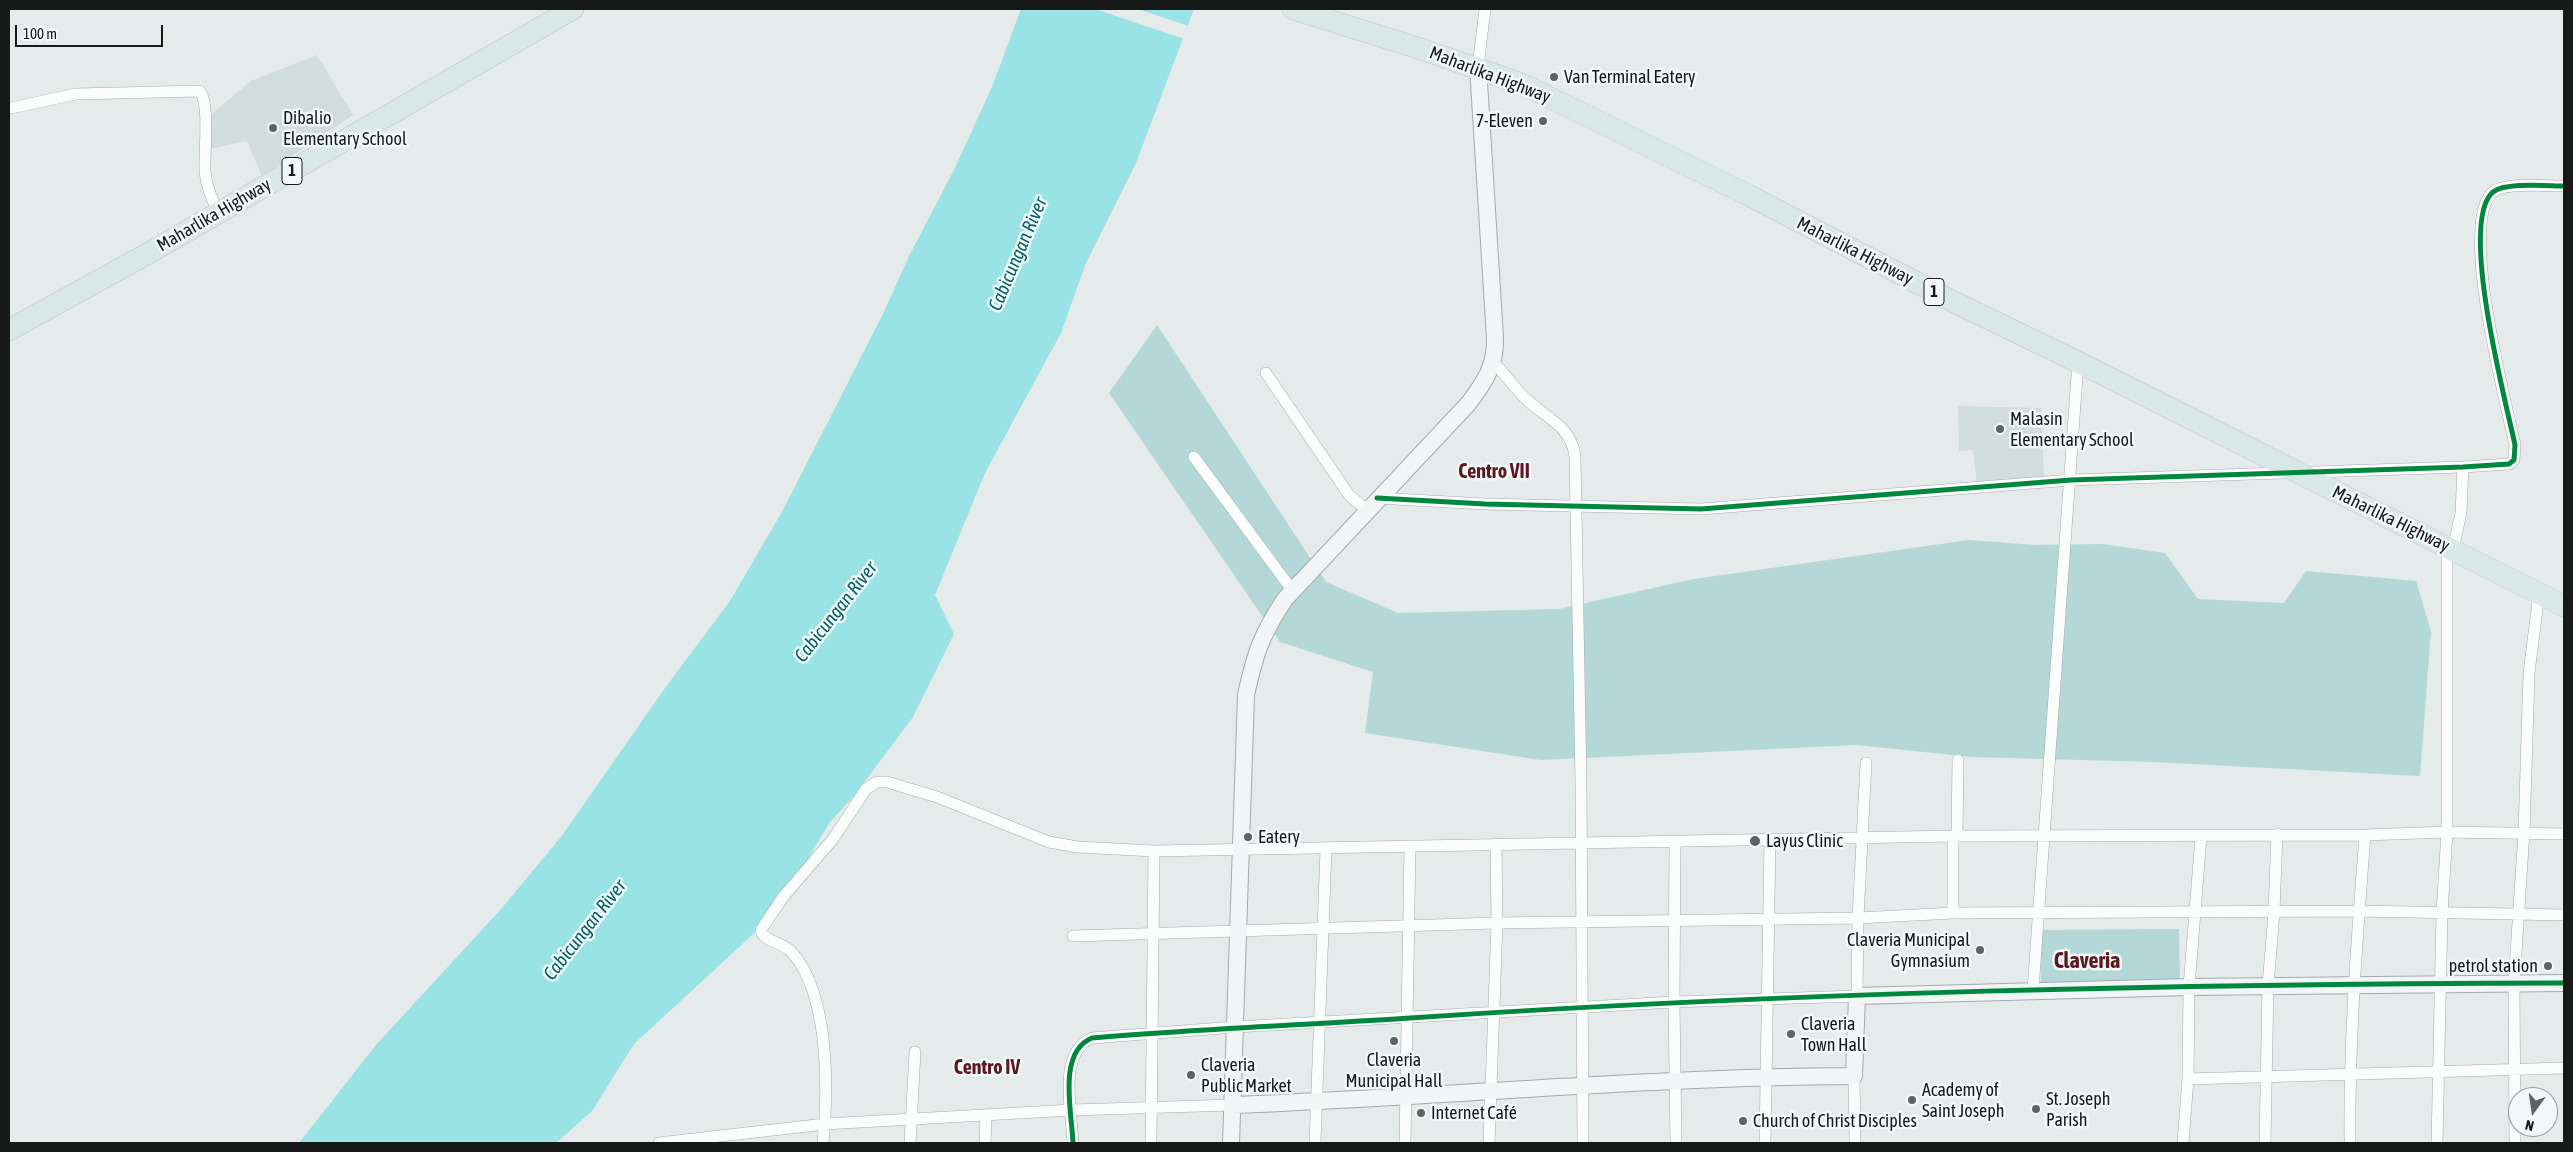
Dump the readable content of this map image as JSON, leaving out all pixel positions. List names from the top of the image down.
{
  "streets": {
    "highway": ["Maharlika Highway", "1"]
  },
  "districts": ["Centro VII", "Claveria", "Centro IV"],
  "water": ["Cabicungan River"],
  "places": [
    "Van Terminal Eatery",
    "7-Eleven",
    "Dibalio Elementary School",
    "Malasin Elementary School",
    "Eatery",
    "Layus Clinic",
    "Claveria Municipal Gymnasium",
    "petrol station",
    "Claveria Town Hall",
    "Claveria Municipal Hall",
    "Claveria Public Market",
    "Academy of Saint Joseph",
    "St. Joseph Parish",
    "Internet Café",
    "Church of Christ Disciples"
  ],
  "scale_bar": "100 m",
  "north": "bottom"
}
